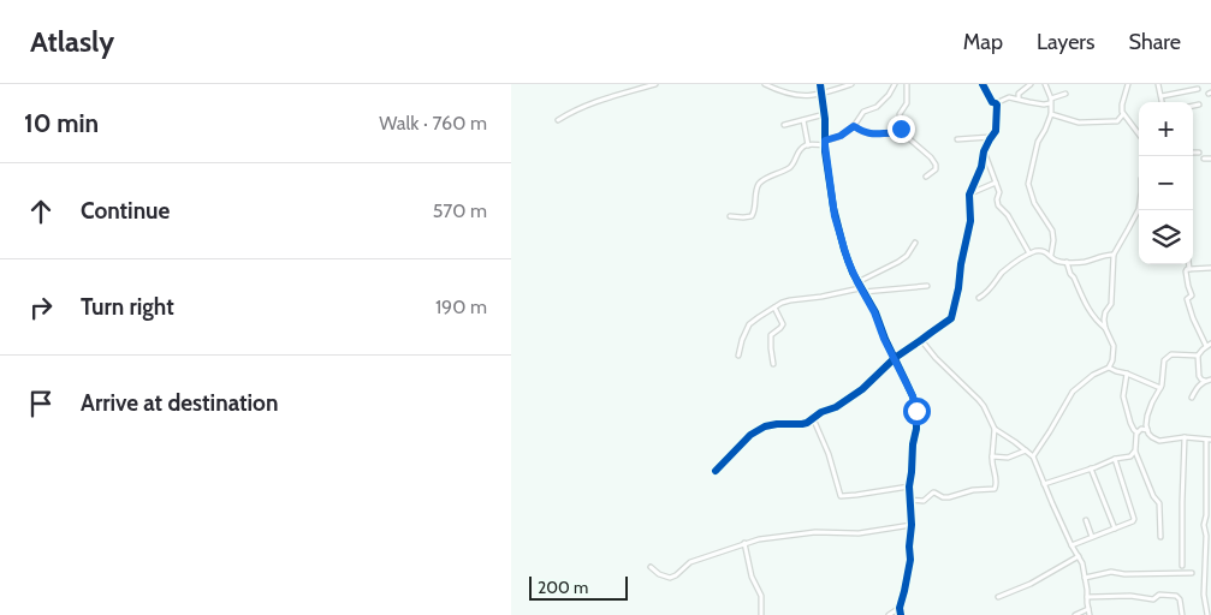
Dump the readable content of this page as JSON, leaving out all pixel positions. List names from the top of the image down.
{
  "scale_bar": "200 m",
  "page": {
    "header": "Atlasly",
    "nav": ["Map", "Layers", "Share"],
    "heading": ["10 min", "Walk · 760 m"],
    "map_buttons": ["+", "−"],
    "list": [
      ["Continue", "570 m"],
      ["Turn right", "190 m"],
      "Arrive at destination"
    ],
    "scale": "200 m"
  }
}
